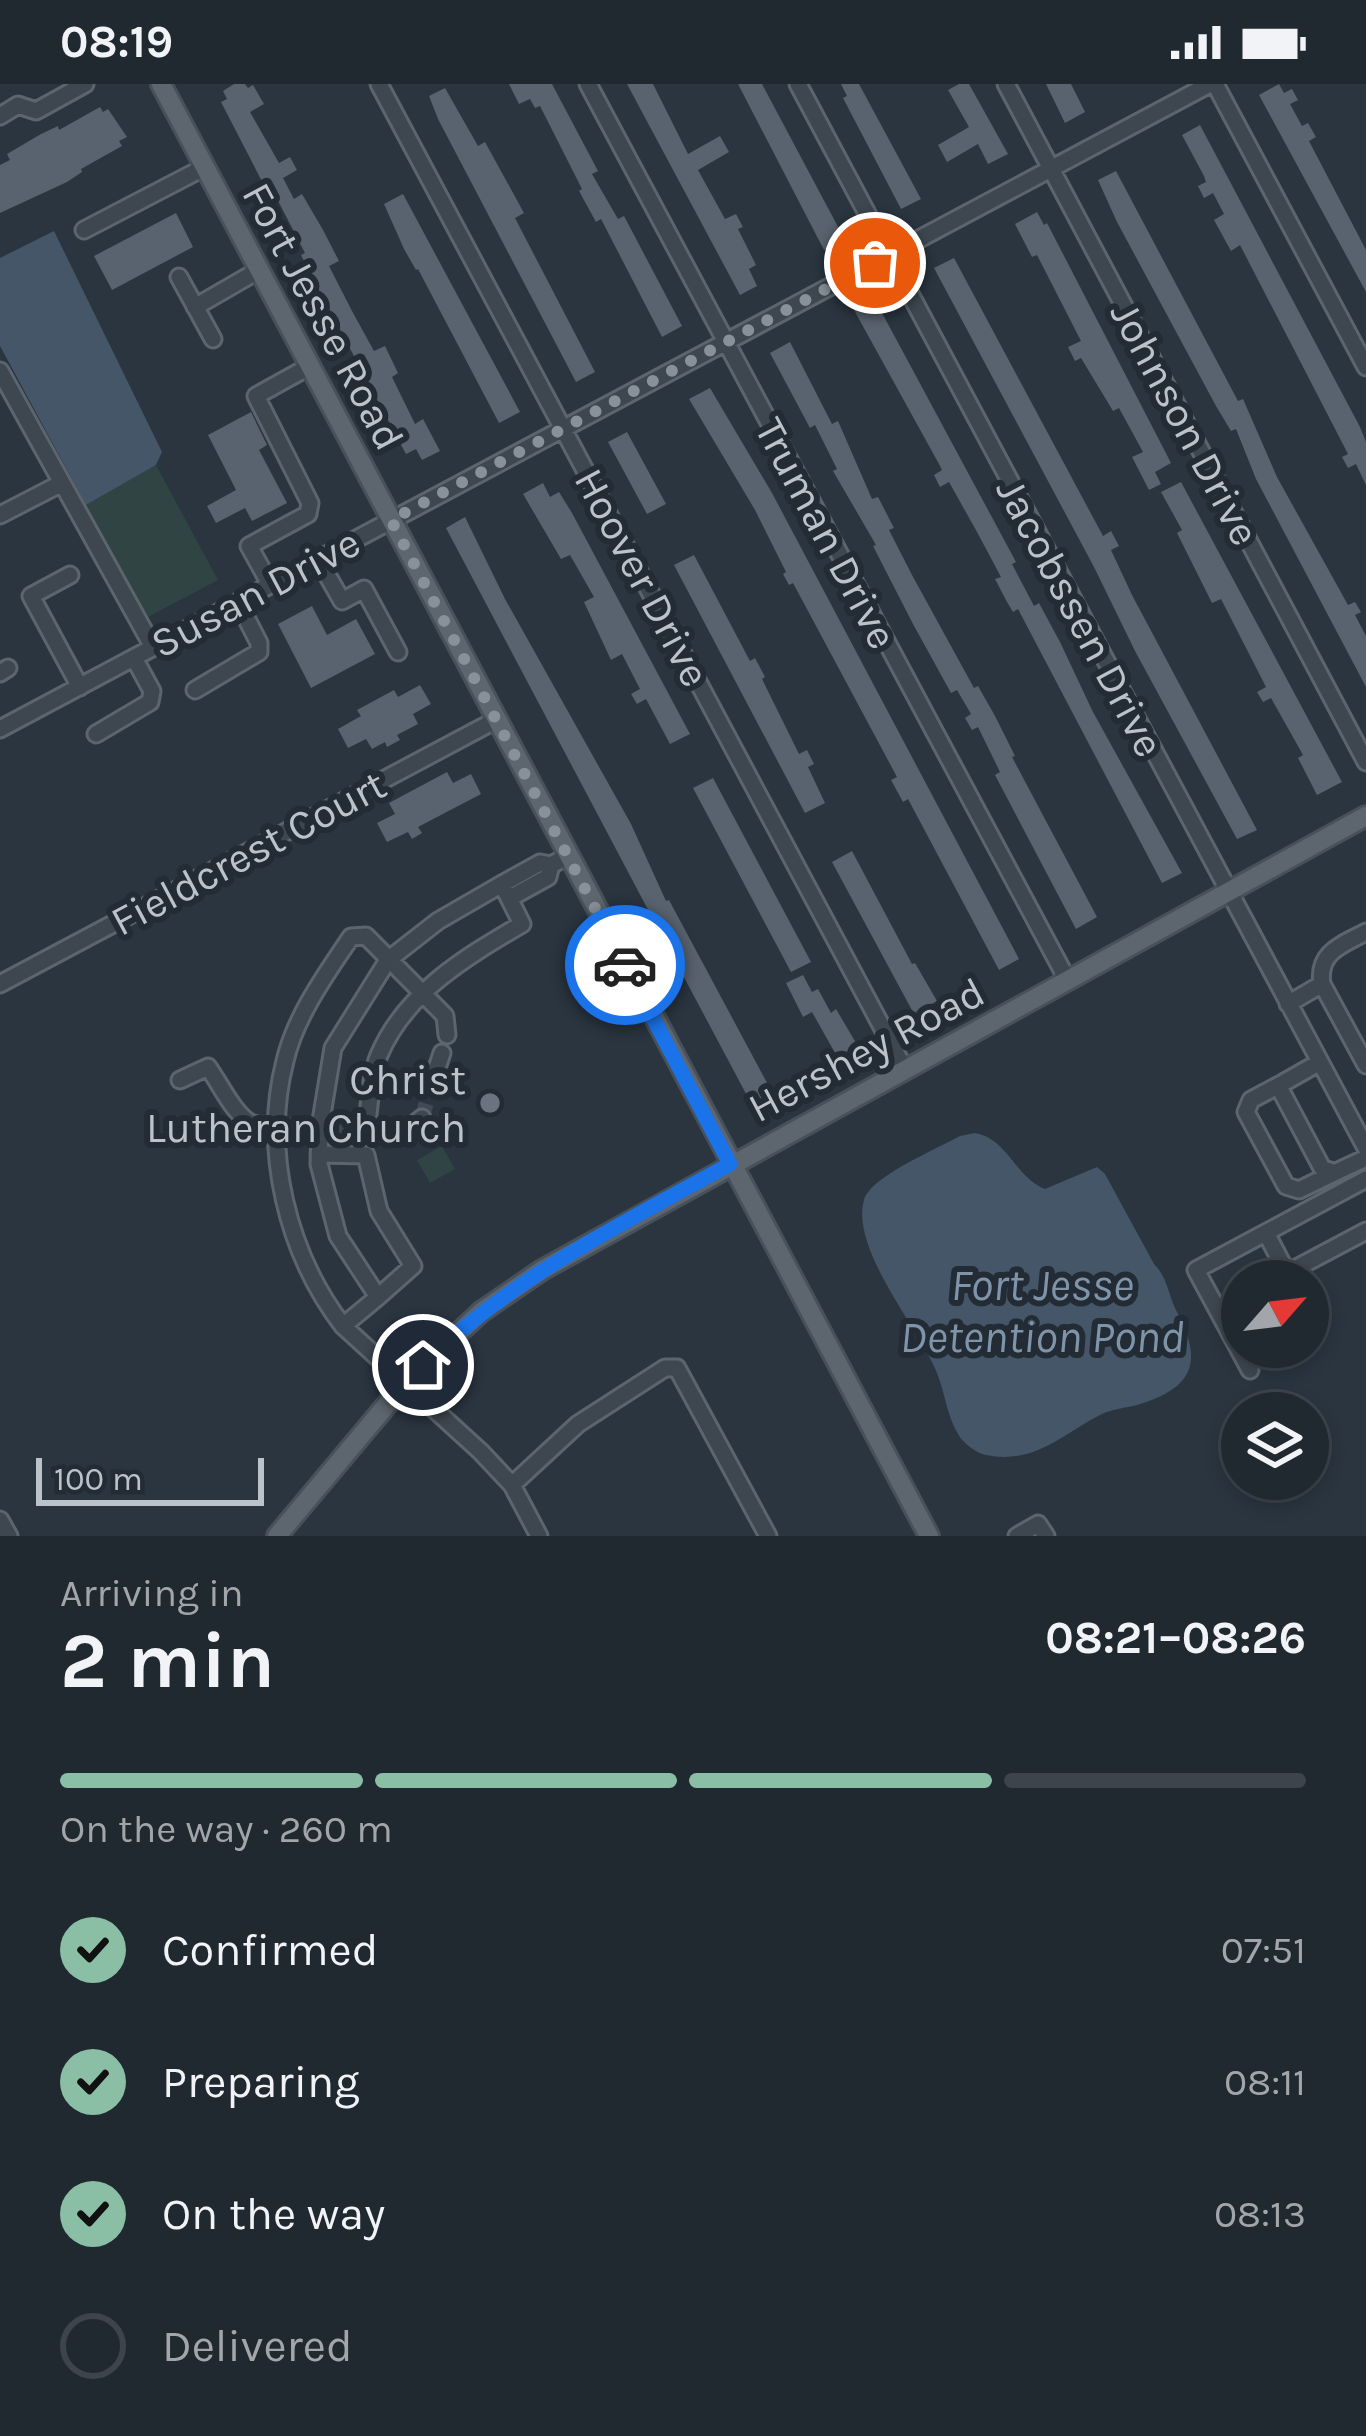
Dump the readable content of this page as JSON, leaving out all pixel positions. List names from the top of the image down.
{
  "streets": {
    "main road": ["Fort Jesse Road", "Hershey Road"],
    "street": [
      "Johnson Drive",
      "Truman Drive",
      "Hoover Drive",
      "Susan Drive",
      "Jacobssen Drive",
      "Fieldcrest Court"
    ]
  },
  "crossings": [
    ["Fort Jesse Road", "Susan Drive"],
    ["Fort Jesse Road", "Fieldcrest Court"],
    ["Fort Jesse Road", "Hershey Road"],
    ["Johnson Drive", "Susan Drive"],
    ["Truman Drive", "Susan Drive"],
    ["Truman Drive", "Hershey Road"],
    ["Hoover Drive", "Susan Drive"],
    ["Hoover Drive", "Hershey Road"],
    ["Susan Drive", "Jacobssen Drive"],
    ["Jacobssen Drive", "Hershey Road"]
  ],
  "water": ["Fort Jesse Detention Pond"],
  "places": ["Christ Lutheran Church"],
  "scale_bar": "100 m",
  "north": "top right",
  "page": {
    "status": "08:19",
    "scale": "100 m",
    "heading": ["2 min", "Arriving in", "08:21–08:26"],
    "bar": "On the way · 260 m",
    "list": [
      ["Confirmed", "07:51"],
      ["Preparing", "08:11"],
      ["On the way", "08:13"],
      "Delivered"
    ]
  }
}
